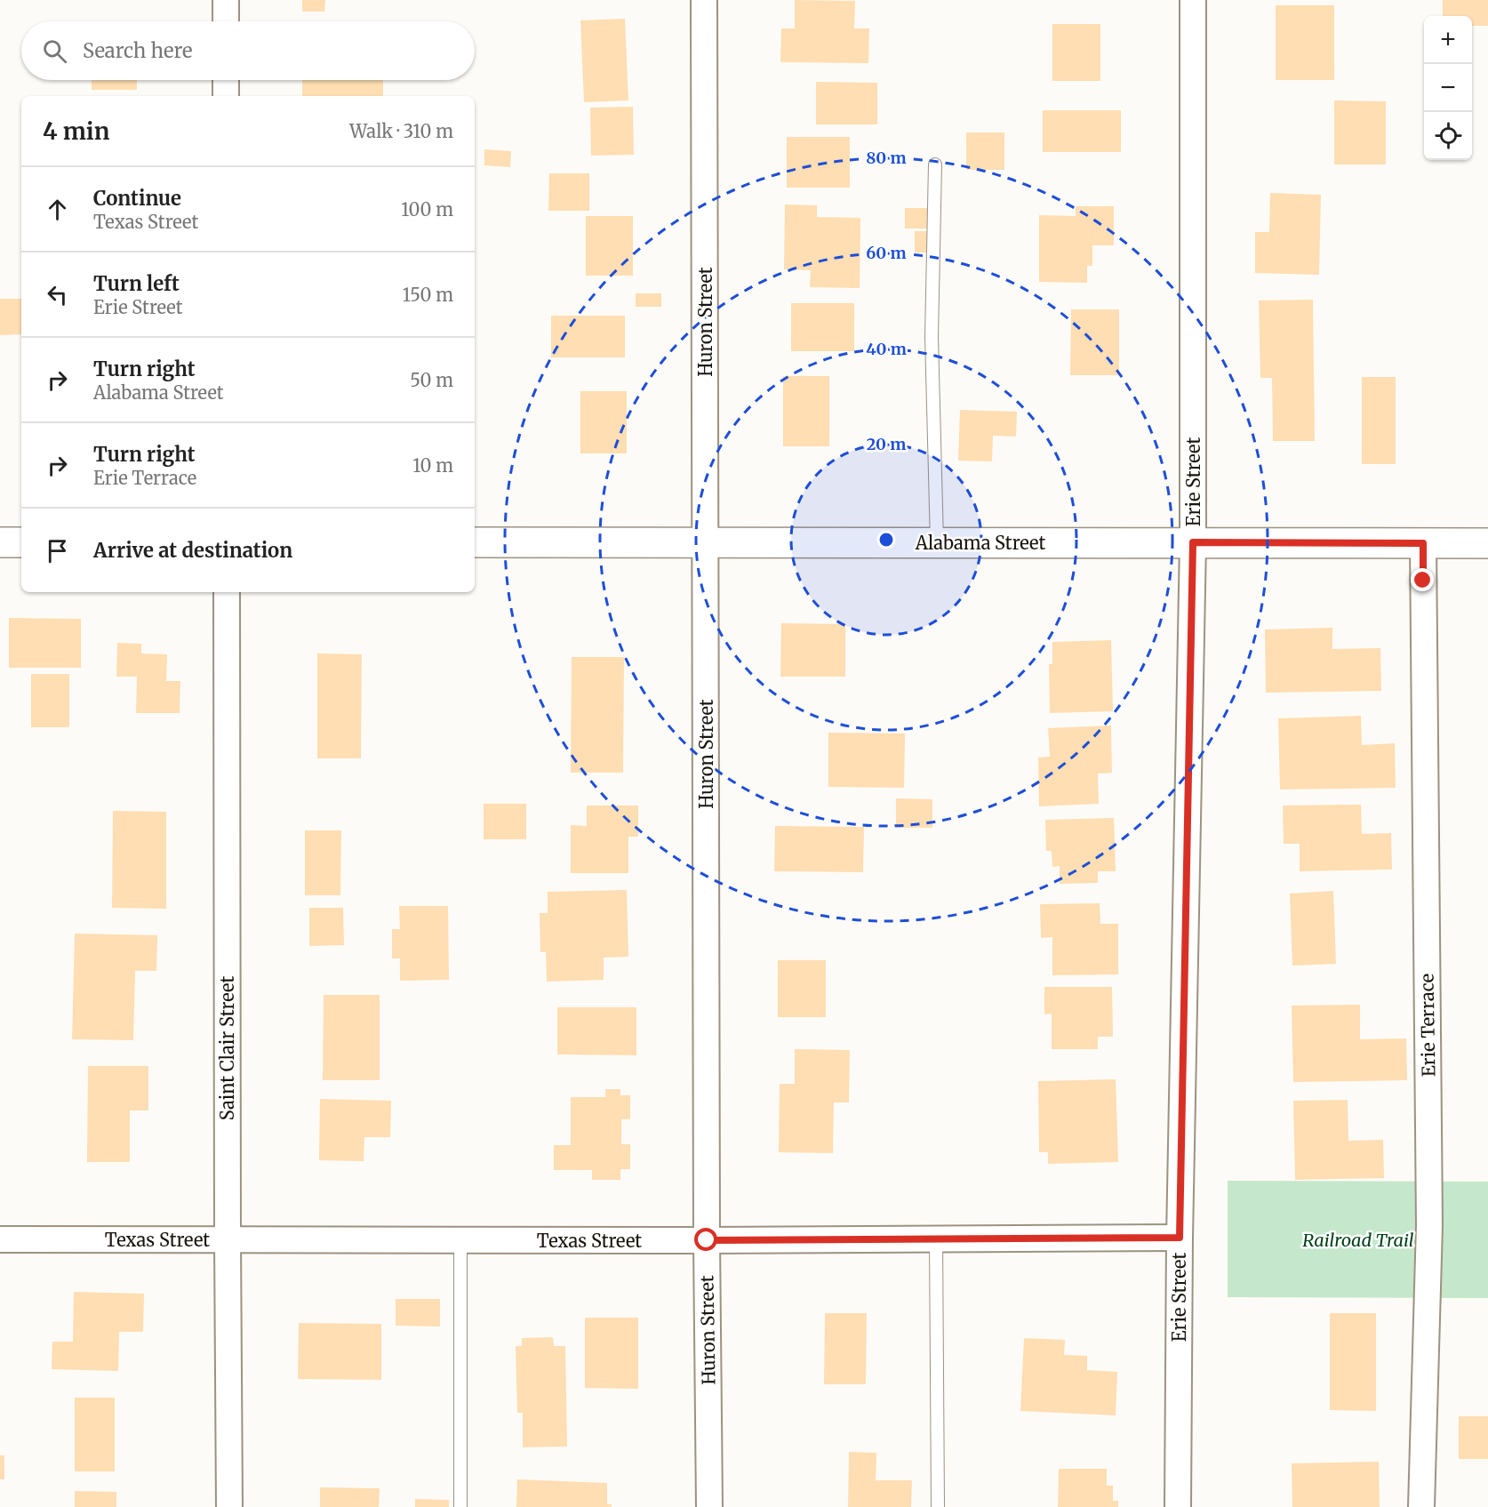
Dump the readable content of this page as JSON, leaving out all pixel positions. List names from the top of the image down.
{
  "streets": {
    "main road": ["Alabama Street"],
    "street": [
      "Huron Street",
      "Erie Street",
      "Erie Terrace",
      "Saint Clair Street",
      "Texas Street"
    ]
  },
  "crossings": [
    ["Huron Street", "Alabama Street"],
    ["Huron Street", "Texas Street"],
    ["Erie Street", "Alabama Street"],
    ["Erie Street", "Texas Street"],
    ["Alabama Street", "Erie Terrace"],
    ["Saint Clair Street", "Texas Street"]
  ],
  "parks": ["Railroad Trail"],
  "page": {
    "map_buttons": ["+", "−"],
    "search": "Search here",
    "heading": ["4 min", "Walk · 310 m"],
    "list": [
      ["Continue", "Texas Street", "100 m"],
      ["Turn left", "Erie Street", "150 m"],
      ["Turn right", "Alabama Street", "50 m"],
      ["Turn right", "Erie Terrace", "10 m"],
      "Arrive at destination"
    ]
  },
  "rings": [
    "80 m",
    "60 m",
    "40 m",
    "20 m"
  ]
}
